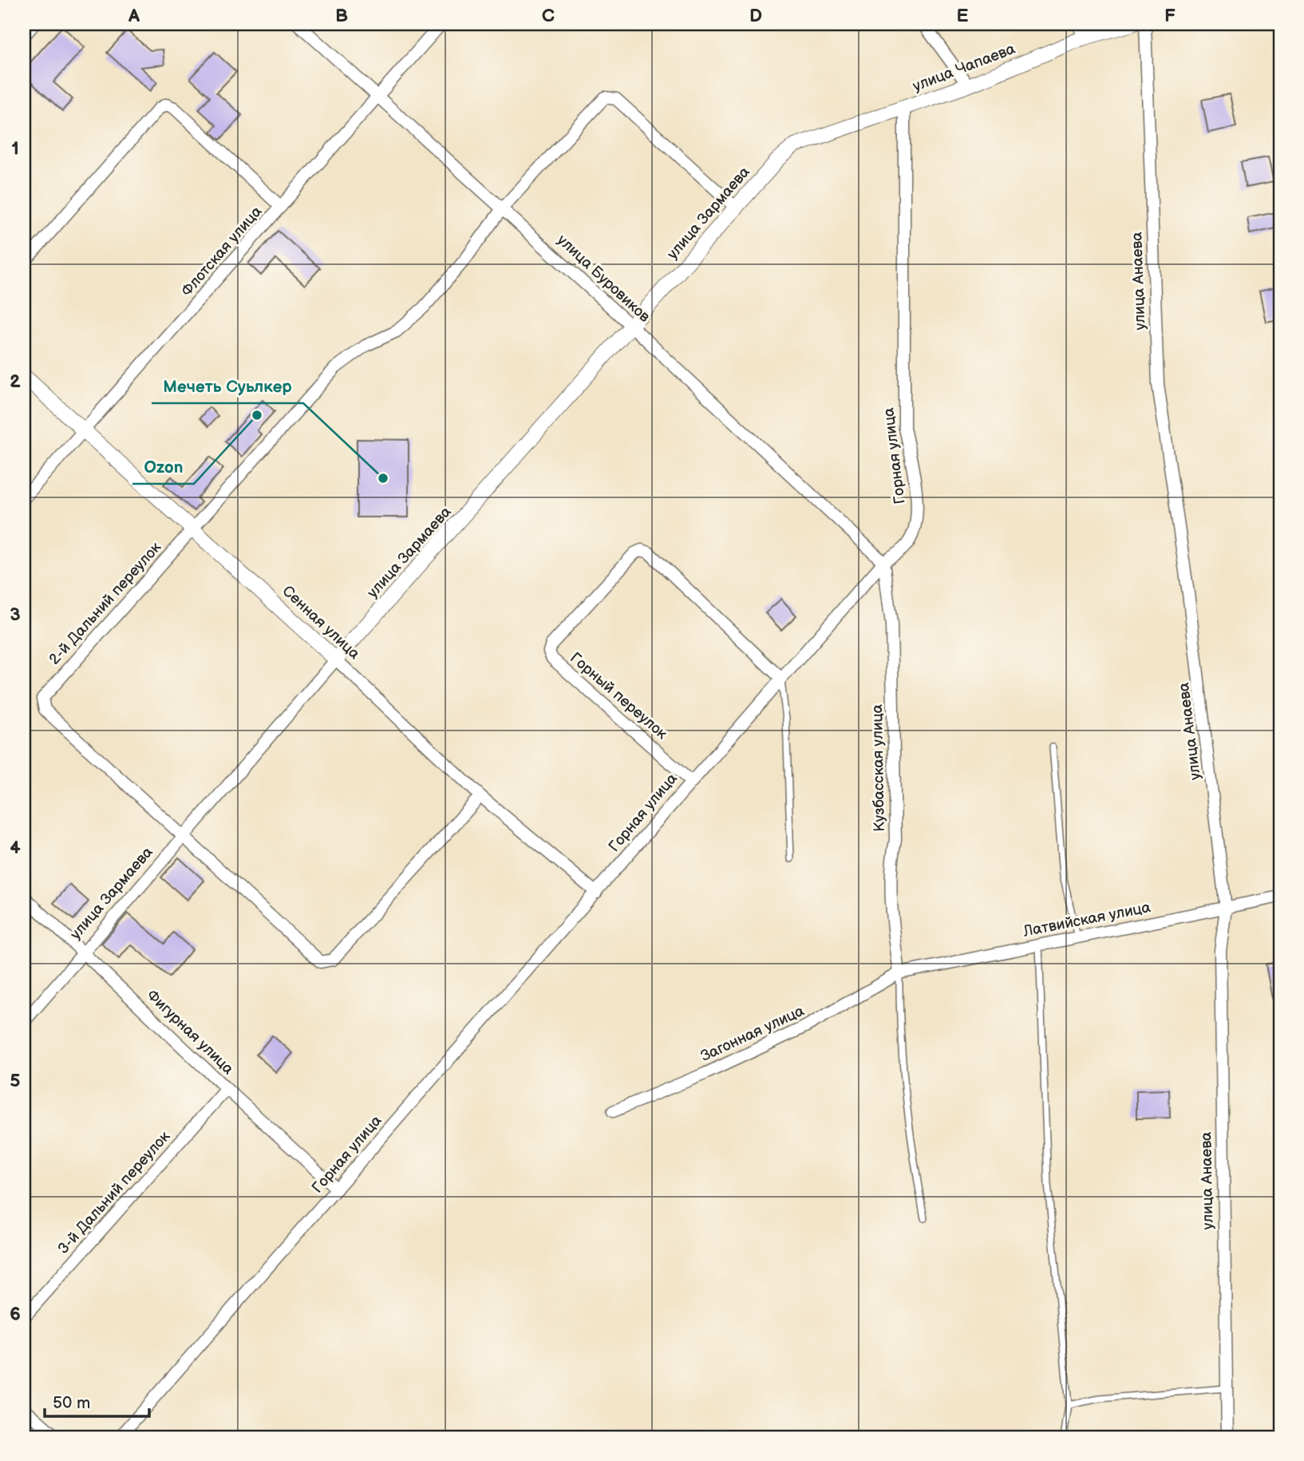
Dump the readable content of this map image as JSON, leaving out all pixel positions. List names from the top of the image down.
{
  "streets": {
    "street": [
      "улица Чапаева",
      "улица Зармаева",
      "Флотская улица",
      "улица Буровиков",
      "улица Анаева",
      "Горная улица",
      "2-й Дальний переулок",
      "Сенная улица",
      "Горный переулок",
      "Кузбасская улица",
      "Латвийская улица",
      "Фигурная улица",
      "Загонная улица",
      "3-й Дальний переулок"
    ]
  },
  "crossings": [
    ["улица Чапаева", "улица Зармаева"],
    ["улица Чапаева", "Горная улица"],
    ["улица Зармаева", "улица Буровиков"],
    ["улица Зармаева", "2-й Дальний переулок"],
    ["улица Зармаева", "Сенная улица"],
    ["улица Зармаева", "Фигурная улица"],
    ["Флотская улица", "улица Буровиков"],
    ["Флотская улица", "Сенная улица"],
    ["улица Буровиков", "Горная улица"],
    ["улица Буровиков", "2-й Дальний переулок"],
    ["улица Буровиков", "Кузбасская улица"],
    ["улица Анаева", "Латвийская улица"],
    ["Горная улица", "Сенная улица"],
    ["Горная улица", "Горный переулок"],
    ["Горная улица", "Кузбасская улица"],
    ["Горная улица", "Фигурная улица"],
    ["2-й Дальний переулок", "Сенная улица"],
    ["Кузбасская улица", "Латвийская улица"],
    ["Кузбасская улица", "Загонная улица"],
    ["Латвийская улица", "Загонная улица"],
    ["Фигурная улица", "3-й Дальний переулок"]
  ],
  "places": ["Ozon", "Мечеть Суьлкер"],
  "scale_bar": "50 m",
  "grid": {
    "columns": [
      "A",
      "B",
      "C",
      "D",
      "E",
      "F"
    ],
    "rows": [
      "1",
      "2",
      "3",
      "4",
      "5",
      "6"
    ]
  }
}
